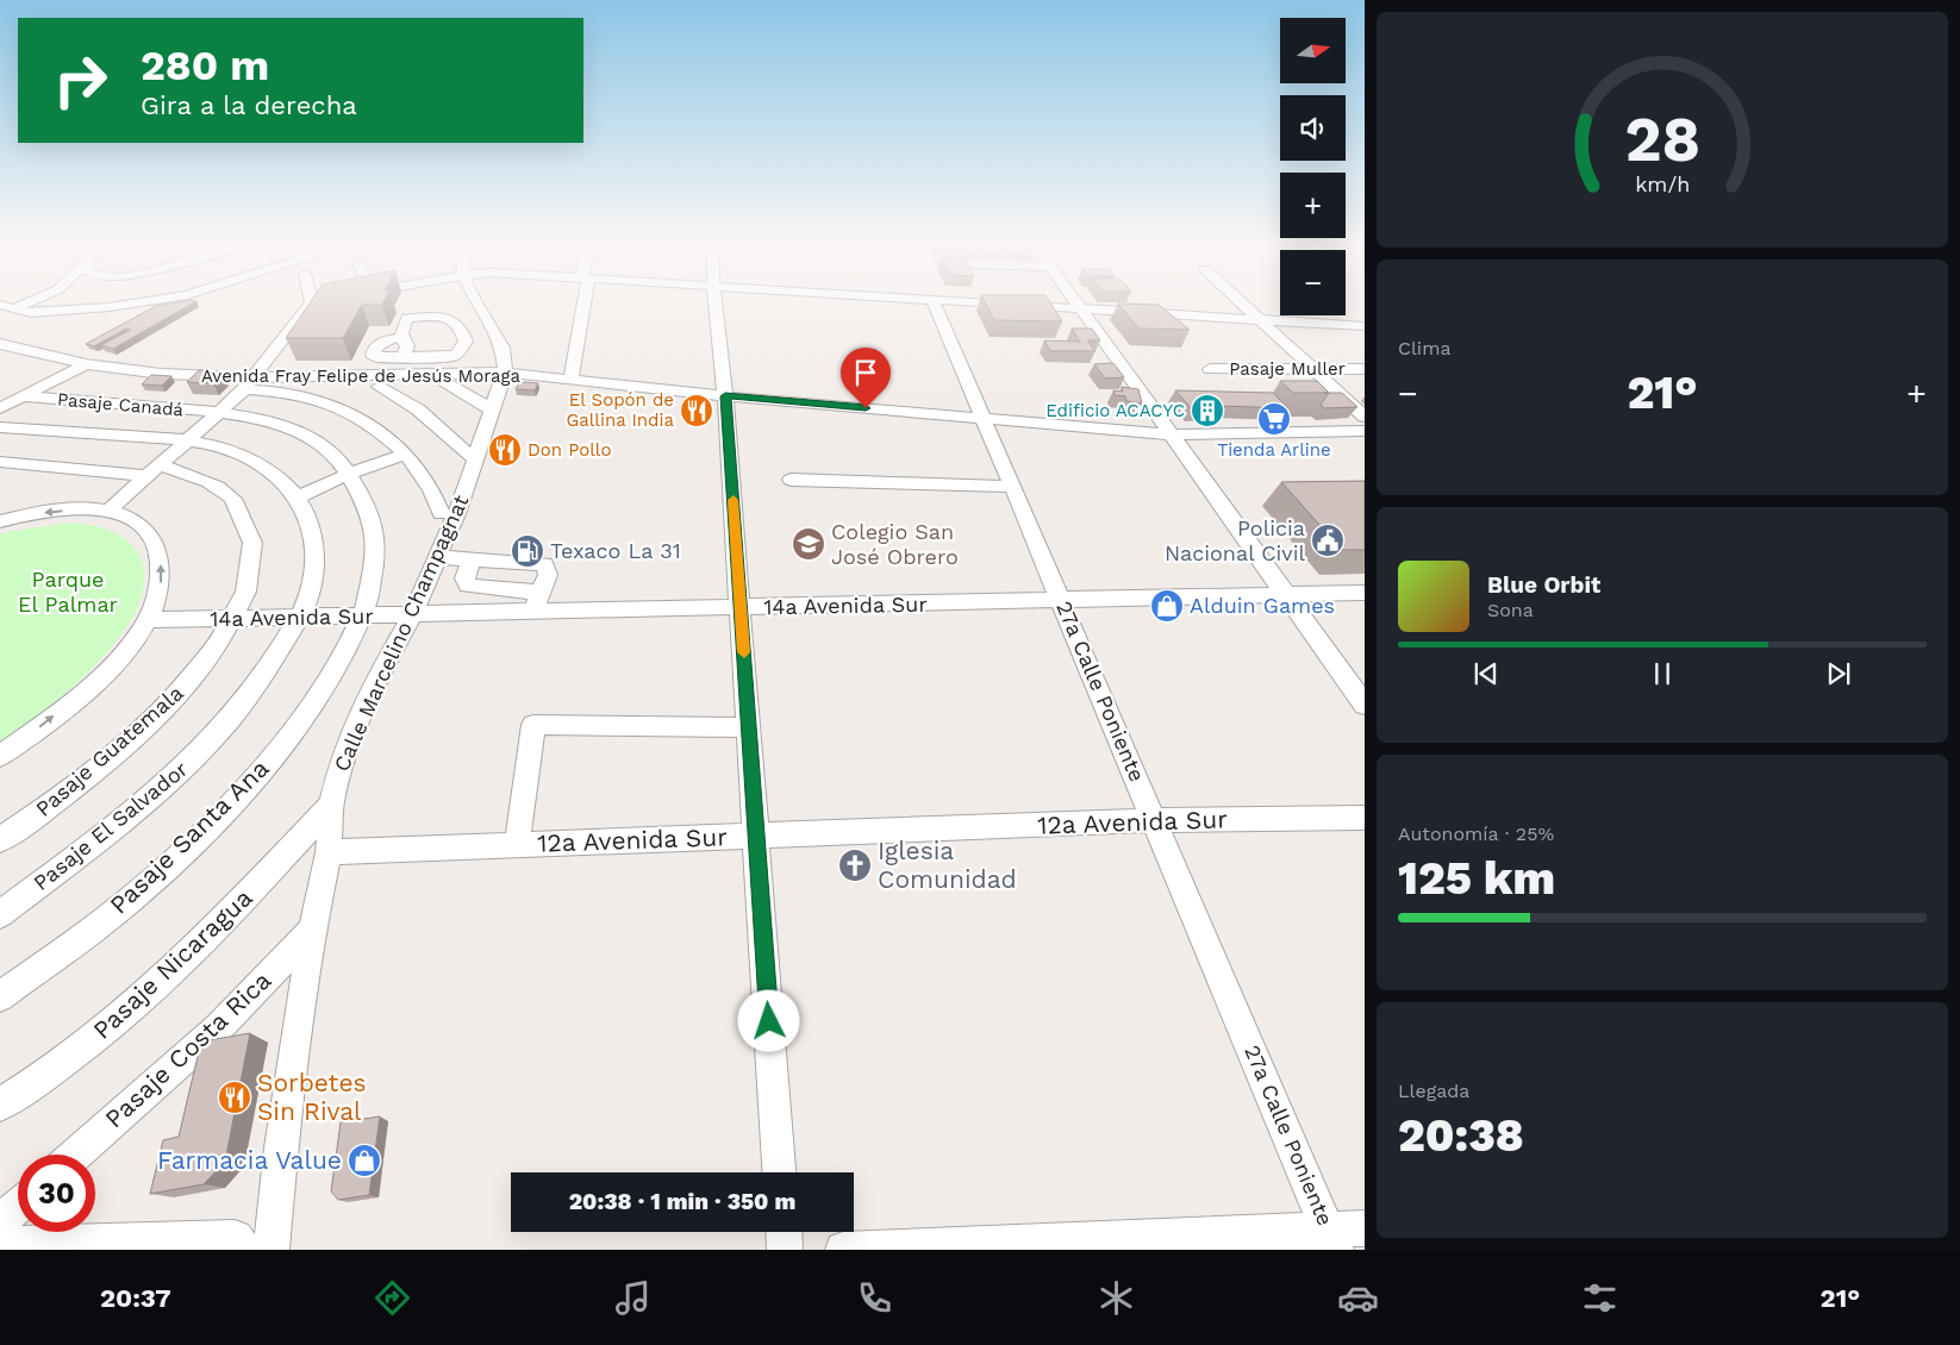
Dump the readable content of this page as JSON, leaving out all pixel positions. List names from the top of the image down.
{
  "streets": {
    "street": [
      "Pasaje Muller",
      "Avenida Fray Felipe de Jesús Moraga",
      "Pasaje Canadá",
      "14a Avenida Sur",
      "Calle Marcelino Champagnat",
      "27a Calle Poniente",
      "Pasaje Guatemala",
      "12a Avenida Sur",
      "Pasaje El Salvador",
      "Pasaje Santa Ana",
      "Pasaje Nicaragua",
      "Pasaje Costa Rica"
    ]
  },
  "crossings": [
    ["Avenida Fray Felipe de Jesús Moraga", "Calle Marcelino Champagnat"],
    ["Avenida Fray Felipe de Jesús Moraga", "27a Calle Poniente"],
    ["14a Avenida Sur", "Calle Marcelino Champagnat"],
    ["14a Avenida Sur", "27a Calle Poniente"],
    ["14a Avenida Sur", "Pasaje Guatemala"],
    ["14a Avenida Sur", "Pasaje El Salvador"],
    ["14a Avenida Sur", "Pasaje Santa Ana"],
    ["Calle Marcelino Champagnat", "12a Avenida Sur"],
    ["Calle Marcelino Champagnat", "Pasaje Nicaragua"],
    ["Calle Marcelino Champagnat", "Pasaje Costa Rica"],
    ["27a Calle Poniente", "12a Avenida Sur"]
  ],
  "parks": ["Parque El Palmar"],
  "places": {
    "restaurant": ["El Sopón de Gallina India", "Don Pollo", "Sorbetes Sin Rival"],
    "building": ["Edificio ACACYC"],
    "supermarket": ["Tienda Arline"],
    "public building": ["Policia Nacional Civil"],
    "school or university": ["Colegio San José Obrero"],
    "fuel station": ["Texaco La 31"],
    "shop": ["Alduin Games", "Farmacia Value"],
    "church": ["Iglesia Comunidad"]
  },
  "north": "right",
  "page": {
    "map_buttons": ["+", "−"],
    "turn": ["280 m", "Gira a la derecha"],
    "tile": [
      "Clima",
      ["Autonomía · 25%", "125 km"],
      ["Llegada", "20:38"]
    ],
    "heat": ["−", "21°", "+"],
    "song": ["Blue Orbit", "Sona"],
    "limit": "30",
    "trip": "20:38 · 1 min · 350 m",
    "tabs": ["20:37", "21°"],
    "gauge": ["28", "km/h"]
  }
}
